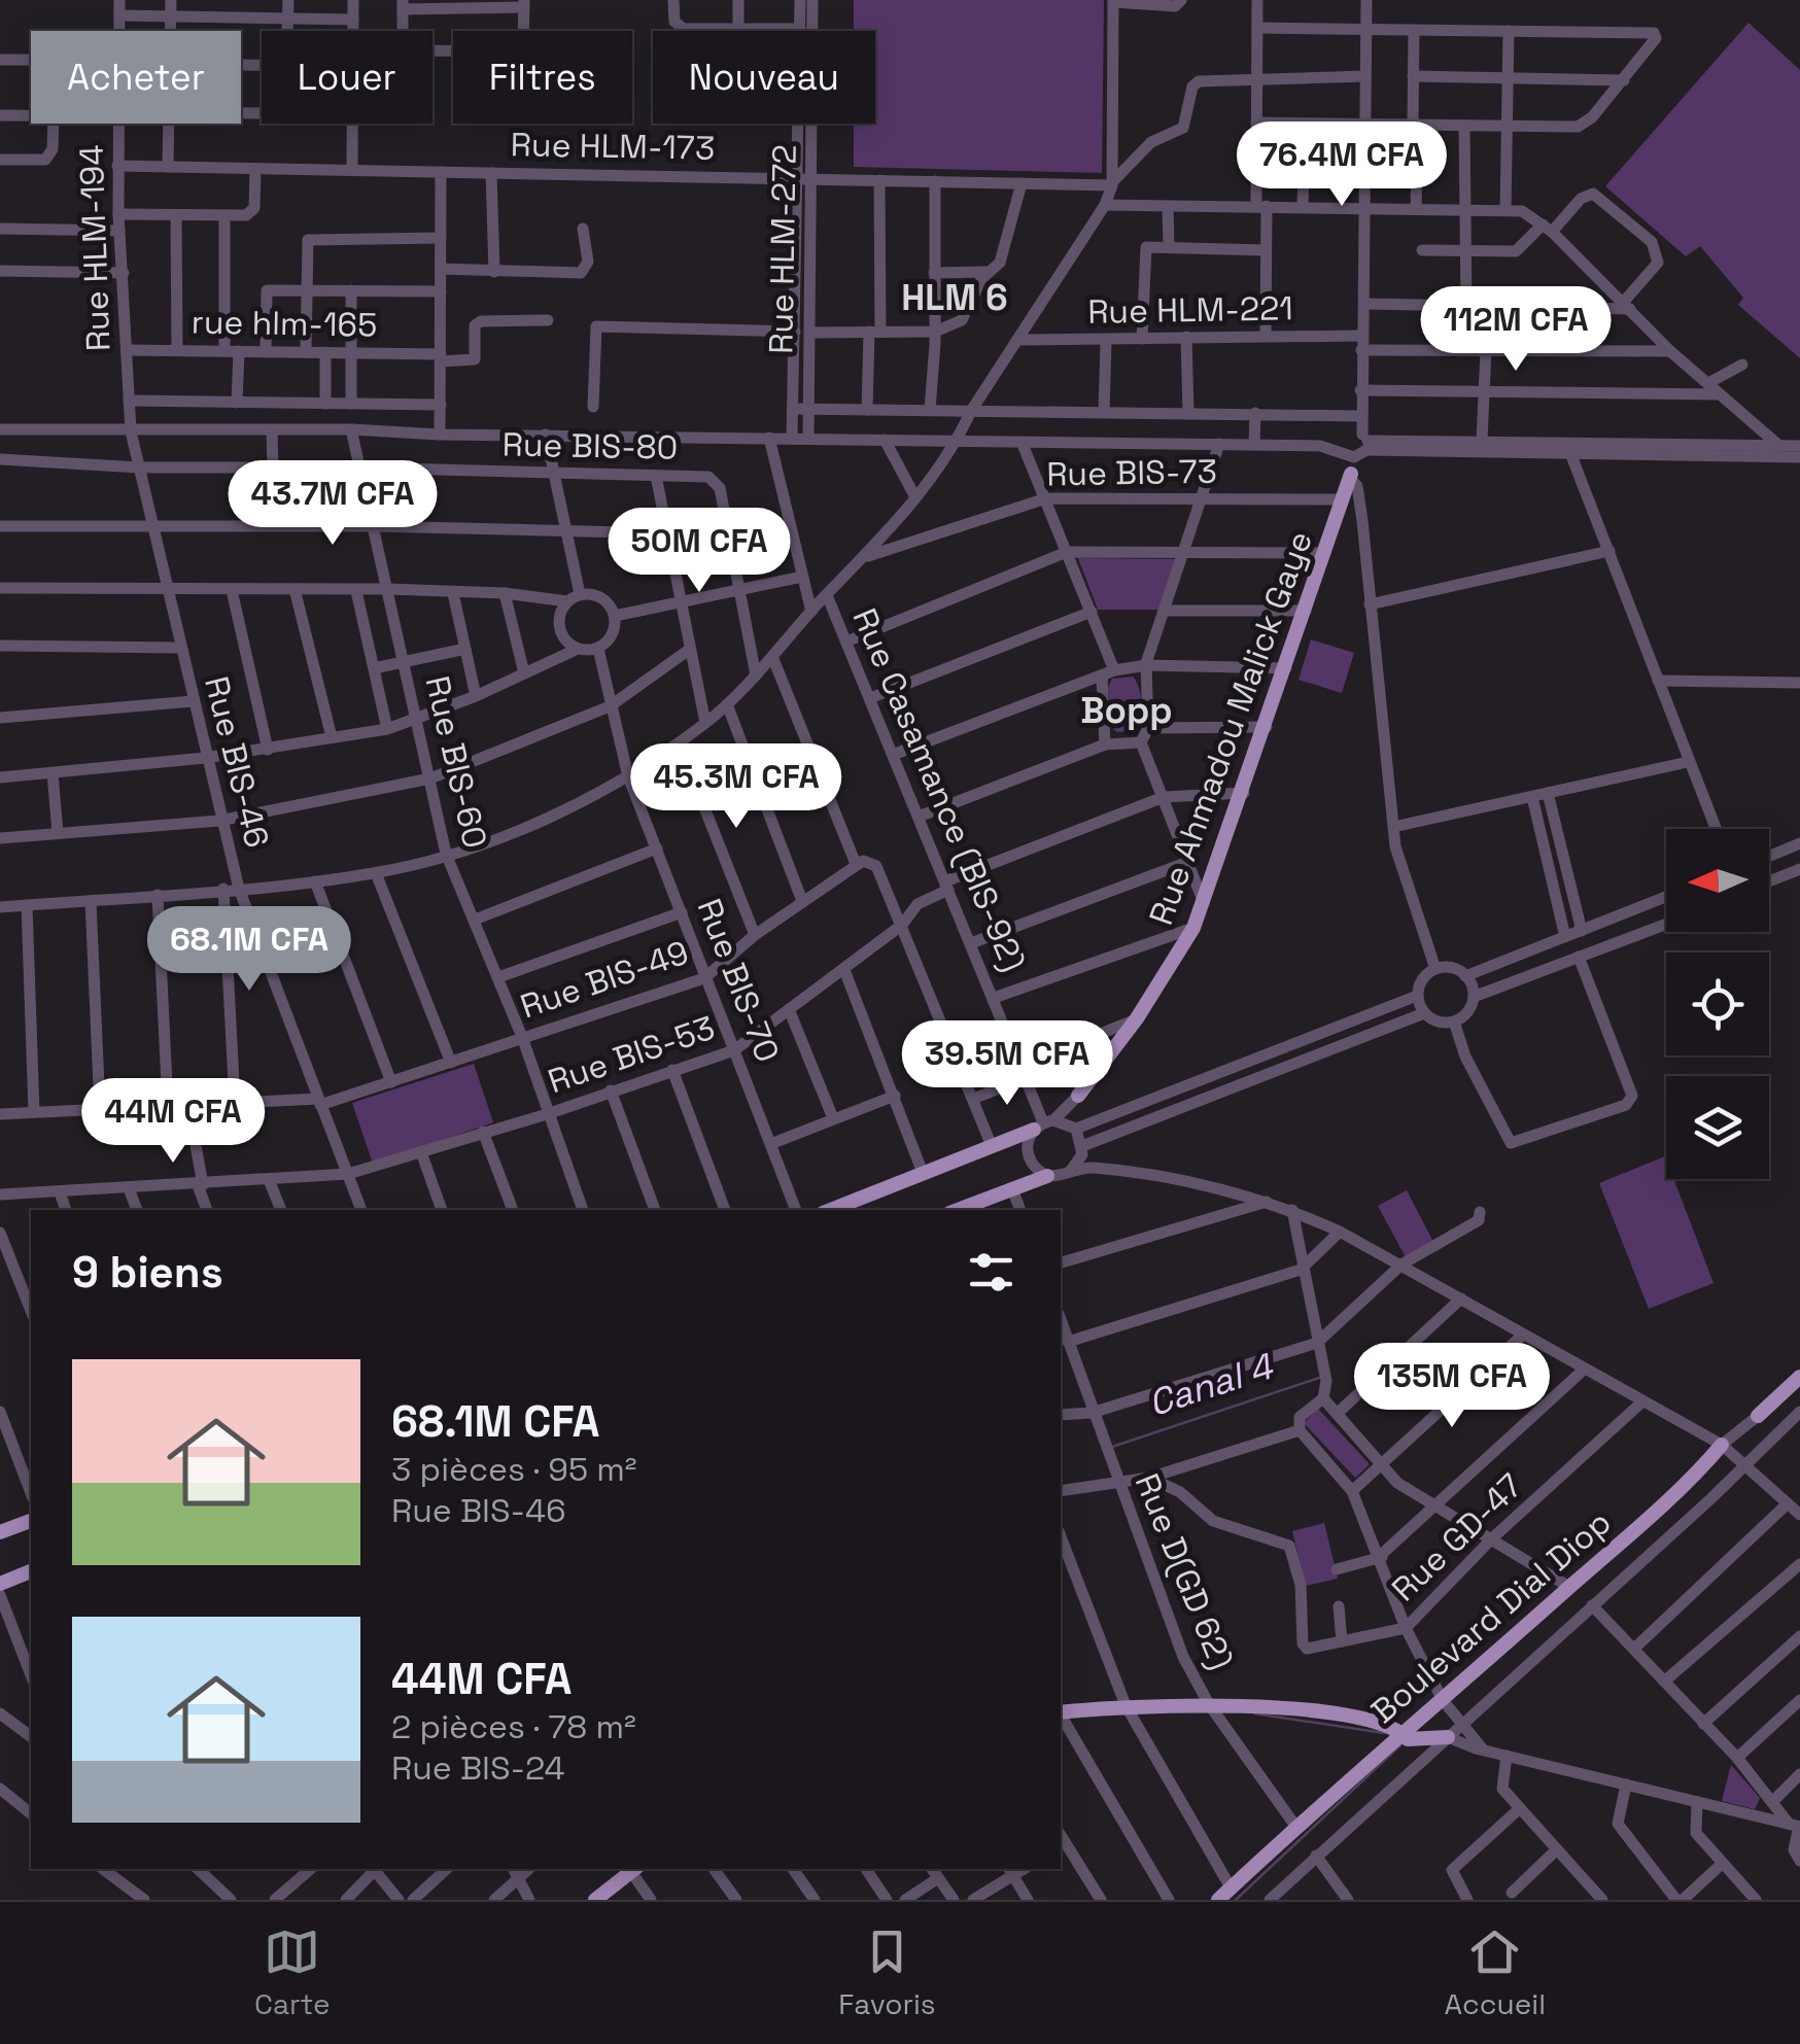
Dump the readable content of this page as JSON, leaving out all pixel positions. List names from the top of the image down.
{
  "streets": {
    "main road": ["Rue Ahmadou Malick Gaye", "Boulevard Dial Diop"],
    "street": [
      "Rue HLM-173",
      "Rue HLM-194",
      "Rue HLM-272",
      "Rue HLM-221",
      "rue hlm-165",
      "Rue BIS-80",
      "Rue BIS-73",
      "Rue BIS-46",
      "Rue BIS-60",
      "Rue Casamance (BIS-92)",
      "Rue BIS-49",
      "Rue BIS-70",
      "Rue BIS-53",
      "Rue GD-47",
      "Rue D(GD 62)"
    ]
  },
  "crossings": [
    ["Rue HLM-173", "Rue HLM-194"],
    ["Rue HLM-173", "Rue HLM-272"],
    ["Rue HLM-194", "rue hlm-165"],
    ["Rue HLM-194", "Rue BIS-46"],
    ["Rue BIS-80", "Rue BIS-46"],
    ["Rue BIS-80", "Rue BIS-60"],
    ["Rue BIS-73", "Rue Ahmadou Malick Gaye"],
    ["Rue Ahmadou Malick Gaye", "Rue BIS-53"],
    ["Rue BIS-46", "Rue BIS-49"],
    ["Rue BIS-46", "Rue BIS-53"],
    ["Rue BIS-60", "Rue BIS-49"],
    ["Rue BIS-60", "Rue BIS-53"],
    ["Rue Casamance (BIS-92)", "Rue BIS-53"],
    ["Rue BIS-49", "Rue BIS-70"],
    ["Rue BIS-70", "Rue BIS-53"],
    ["Rue D(GD 62)", "Boulevard Dial Diop"]
  ],
  "districts": ["HLM 6", "Bopp"],
  "water": ["Canal 4"],
  "north": "left",
  "page": {
    "chip": [
      "Acheter",
      "Louer",
      "Filtres",
      "Nouveau"
    ],
    "price": [
      "76.4M CFA",
      "112M CFA",
      "43.7M CFA",
      "50M CFA",
      "45.3M CFA",
      "68.1M CFA",
      "39.5M CFA",
      "44M CFA",
      "135M CFA"
    ],
    "heading": "9 biens",
    "list": [
      {
        "name": "68.1M CFA",
        "note": "3 pièces · 95 m² · Rue BIS-46"
      },
      {
        "name": "44M CFA",
        "note": "2 pièces · 78 m² · Rue BIS-24"
      }
    ],
    "tabs": ["Carte", "Favoris", "Accueil"]
  }
}
